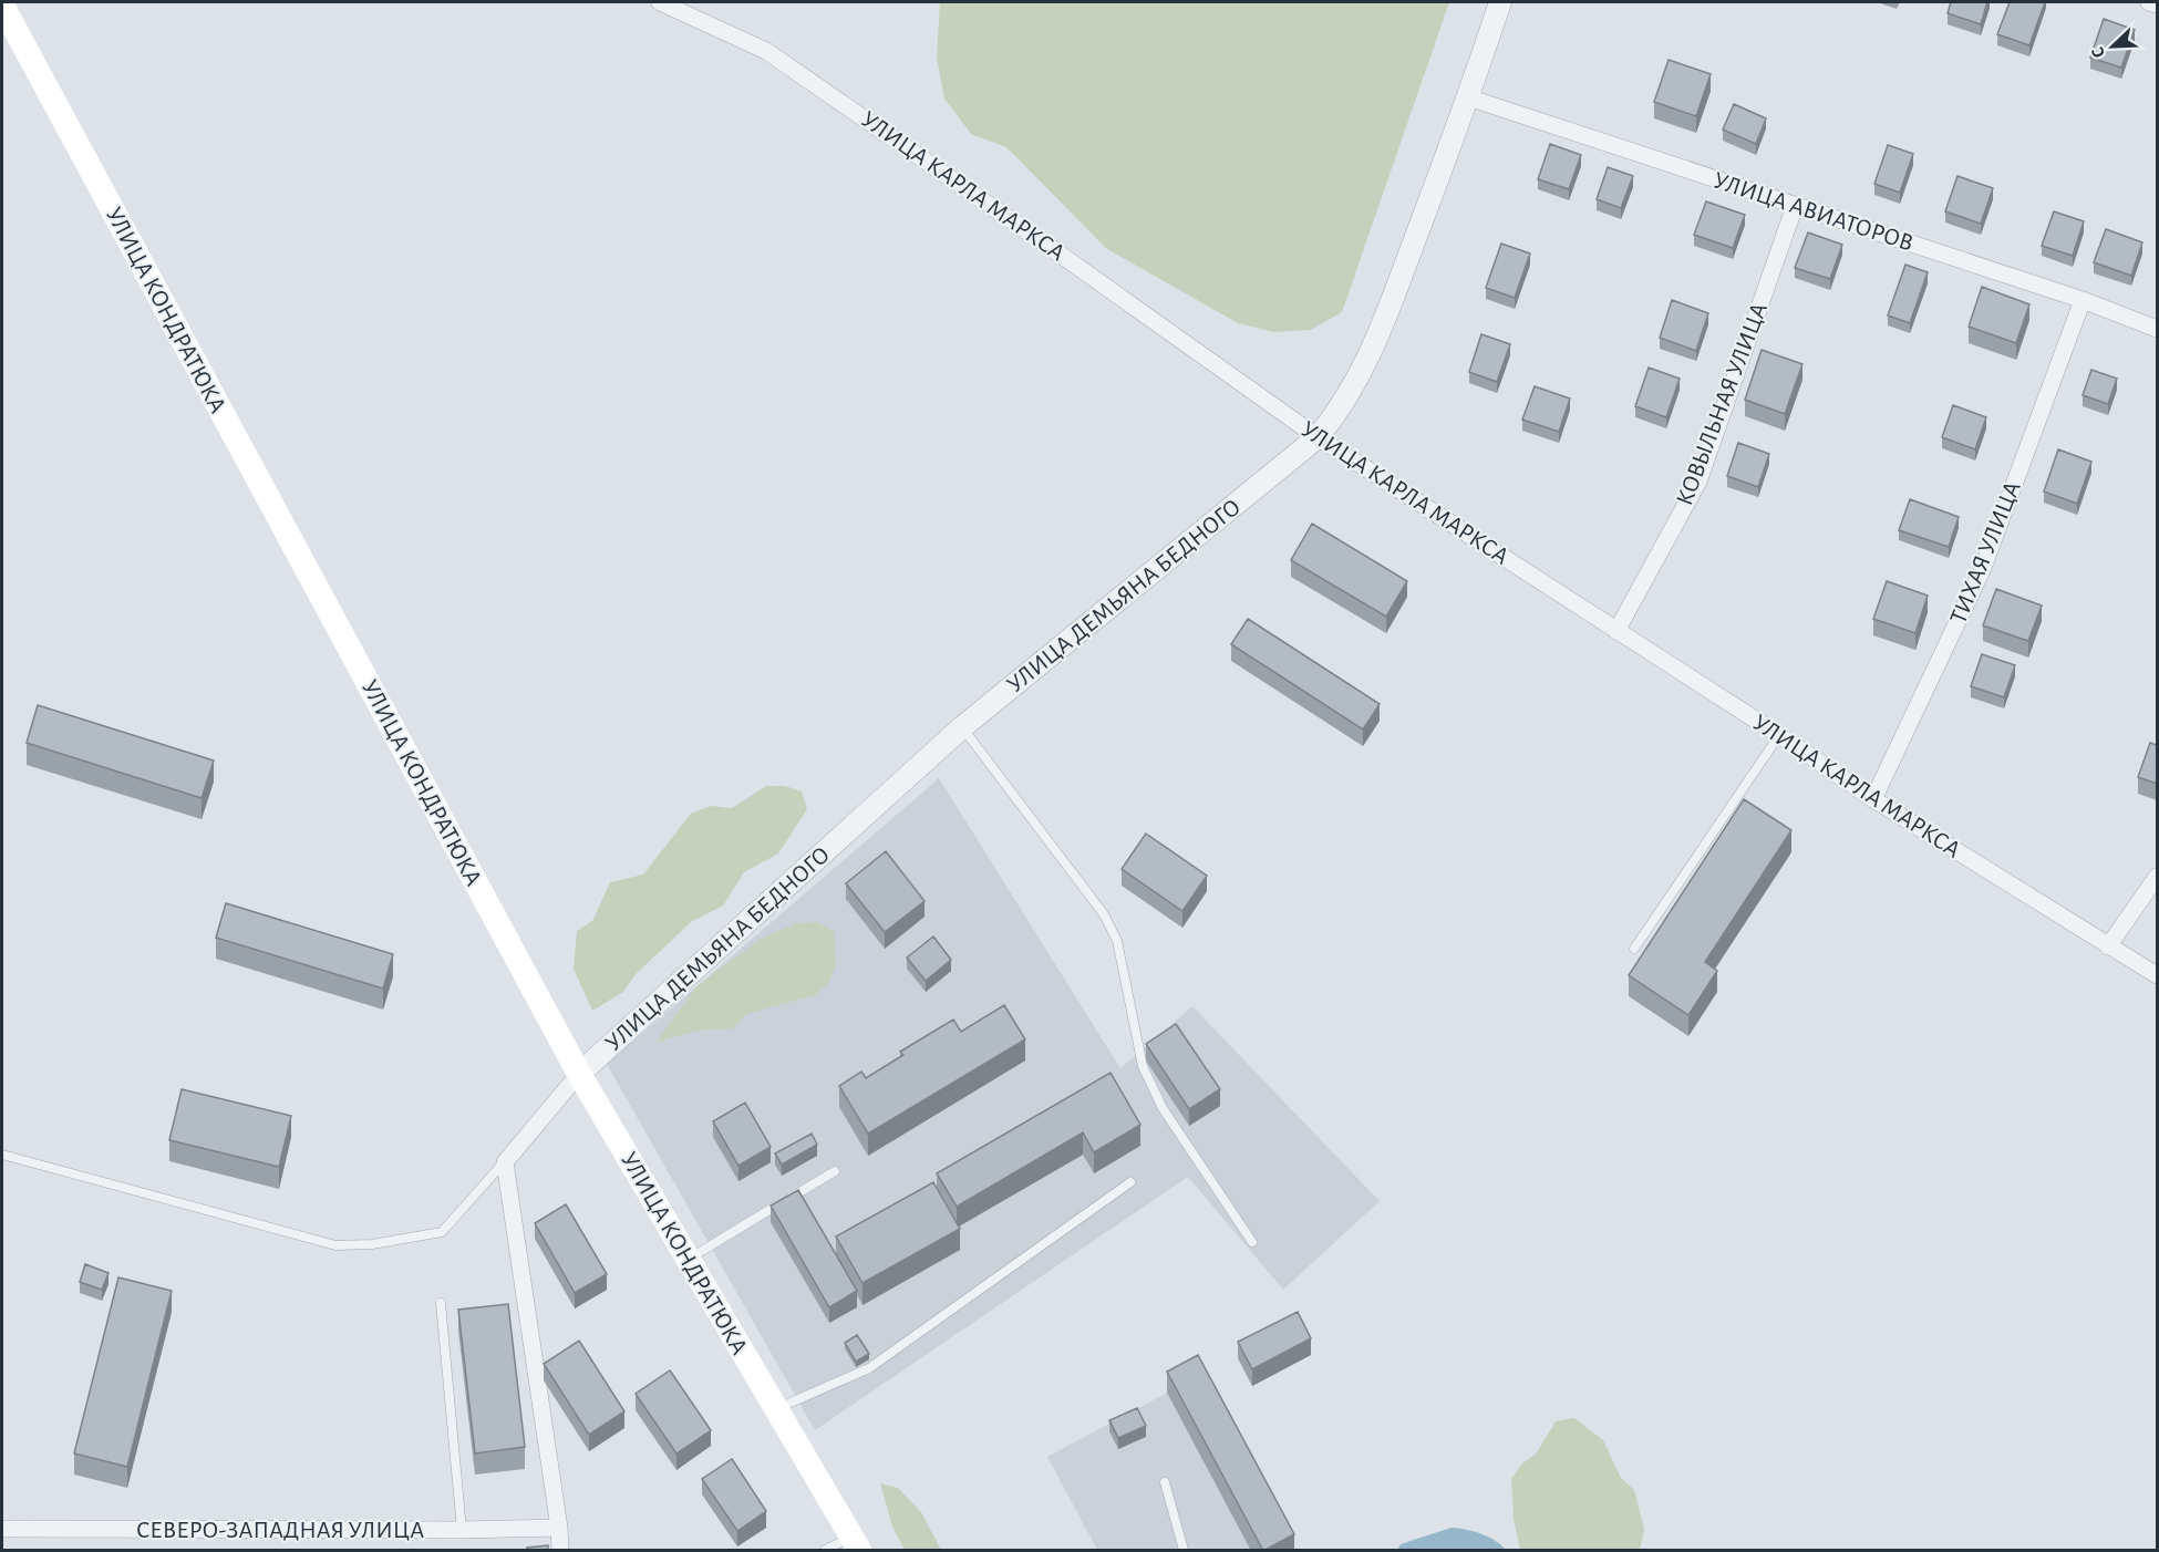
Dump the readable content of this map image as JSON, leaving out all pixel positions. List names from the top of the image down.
{
  "streets": {
    "main road": ["УЛИЦА КОНДРАТЮКА"],
    "street": [
      "УЛИЦА КАРЛА МАРКСА",
      "УЛИЦА АВИАТОРОВ",
      "КОВЫЛЬНАЯ УЛИЦА",
      "ТИХАЯ УЛИЦА",
      "УЛИЦА ДЕМЬЯНА БЕДНОГО",
      "СЕВЕРО-ЗАПАДНАЯ УЛИЦА"
    ]
  },
  "crossings": [
    ["УЛИЦА КАРЛА МАРКСА", "КОВЫЛЬНАЯ УЛИЦА"],
    ["УЛИЦА КАРЛА МАРКСА", "ТИХАЯ УЛИЦА"],
    ["УЛИЦА КАРЛА МАРКСА", "УЛИЦА ДЕМЬЯНА БЕДНОГО"],
    ["УЛИЦА АВИАТОРОВ", "КОВЫЛЬНАЯ УЛИЦА"],
    ["УЛИЦА АВИАТОРОВ", "ТИХАЯ УЛИЦА"],
    ["УЛИЦА АВИАТОРОВ", "УЛИЦА ДЕМЬЯНА БЕДНОГО"],
    ["УЛИЦА КОНДРАТЮКА", "УЛИЦА ДЕМЬЯНА БЕДНОГО"]
  ],
  "north": "bottom left"
}
